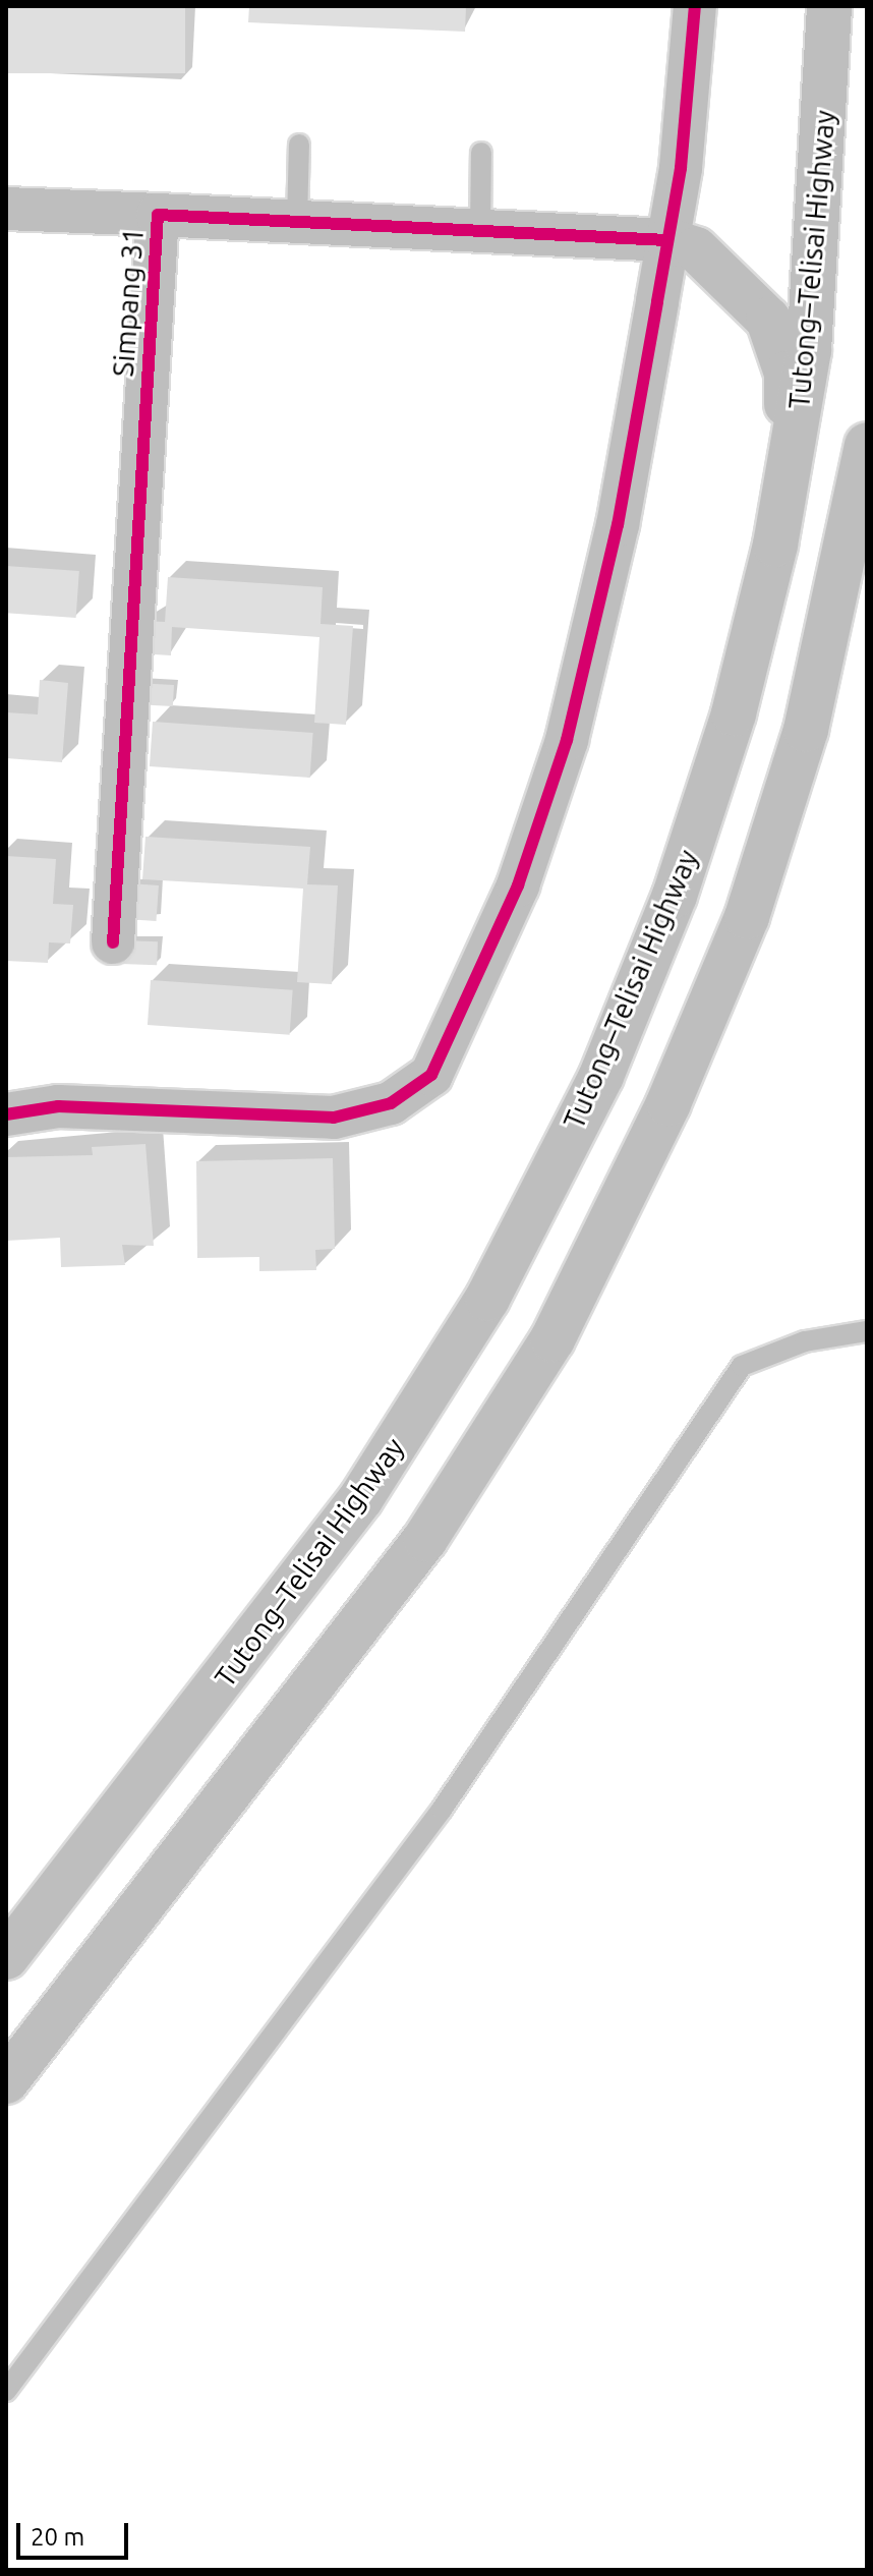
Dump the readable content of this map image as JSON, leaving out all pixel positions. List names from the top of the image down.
{
  "streets": {
    "highway": ["Tutong–Telisai Highway"],
    "street": ["Simpang 31"]
  },
  "scale_bar": "20 m"
}
